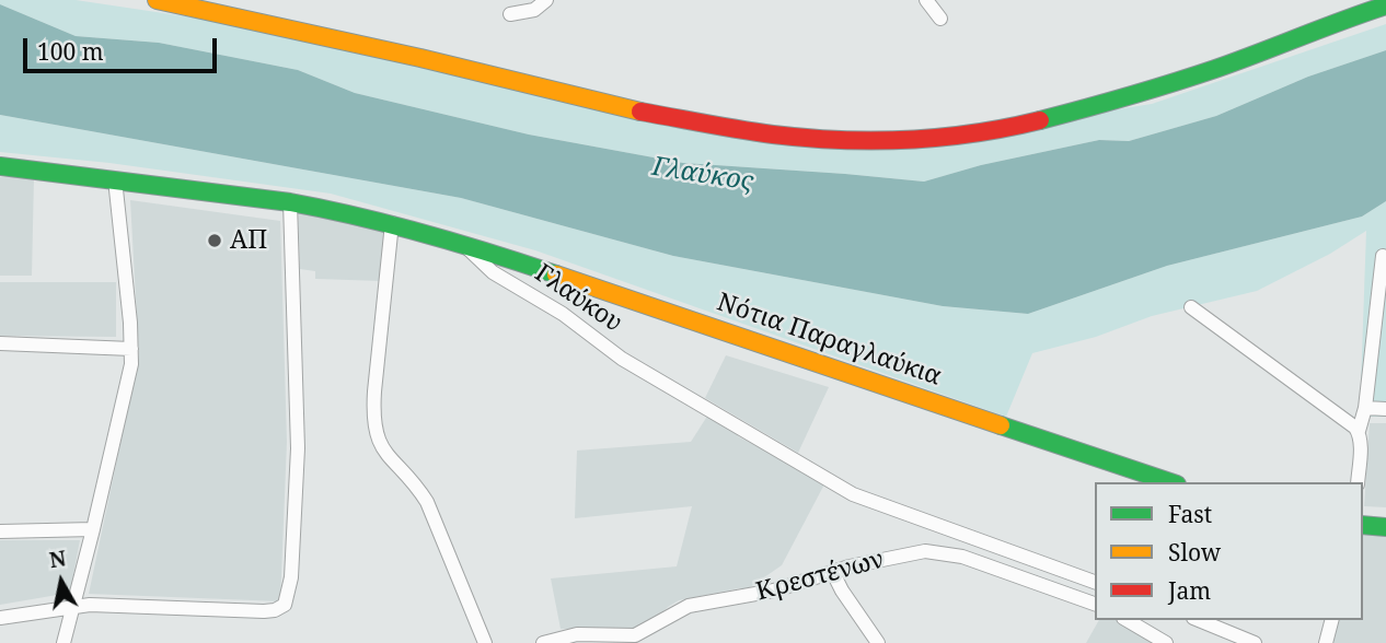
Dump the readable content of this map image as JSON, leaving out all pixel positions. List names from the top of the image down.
{
  "streets": {
    "main road": ["Γλαύκου", "Νότια Παραγλαύκια"],
    "street": ["Κρεστένων"]
  },
  "crossings": [
    ["Γλαύκου", "Νότια Παραγλαύκια"]
  ],
  "water": ["Γλαύκος"],
  "places": ["ΑΠ"],
  "legend": ["Fast", "Slow", "Jam"],
  "scale_bar": "100 m",
  "north": "top"
}
